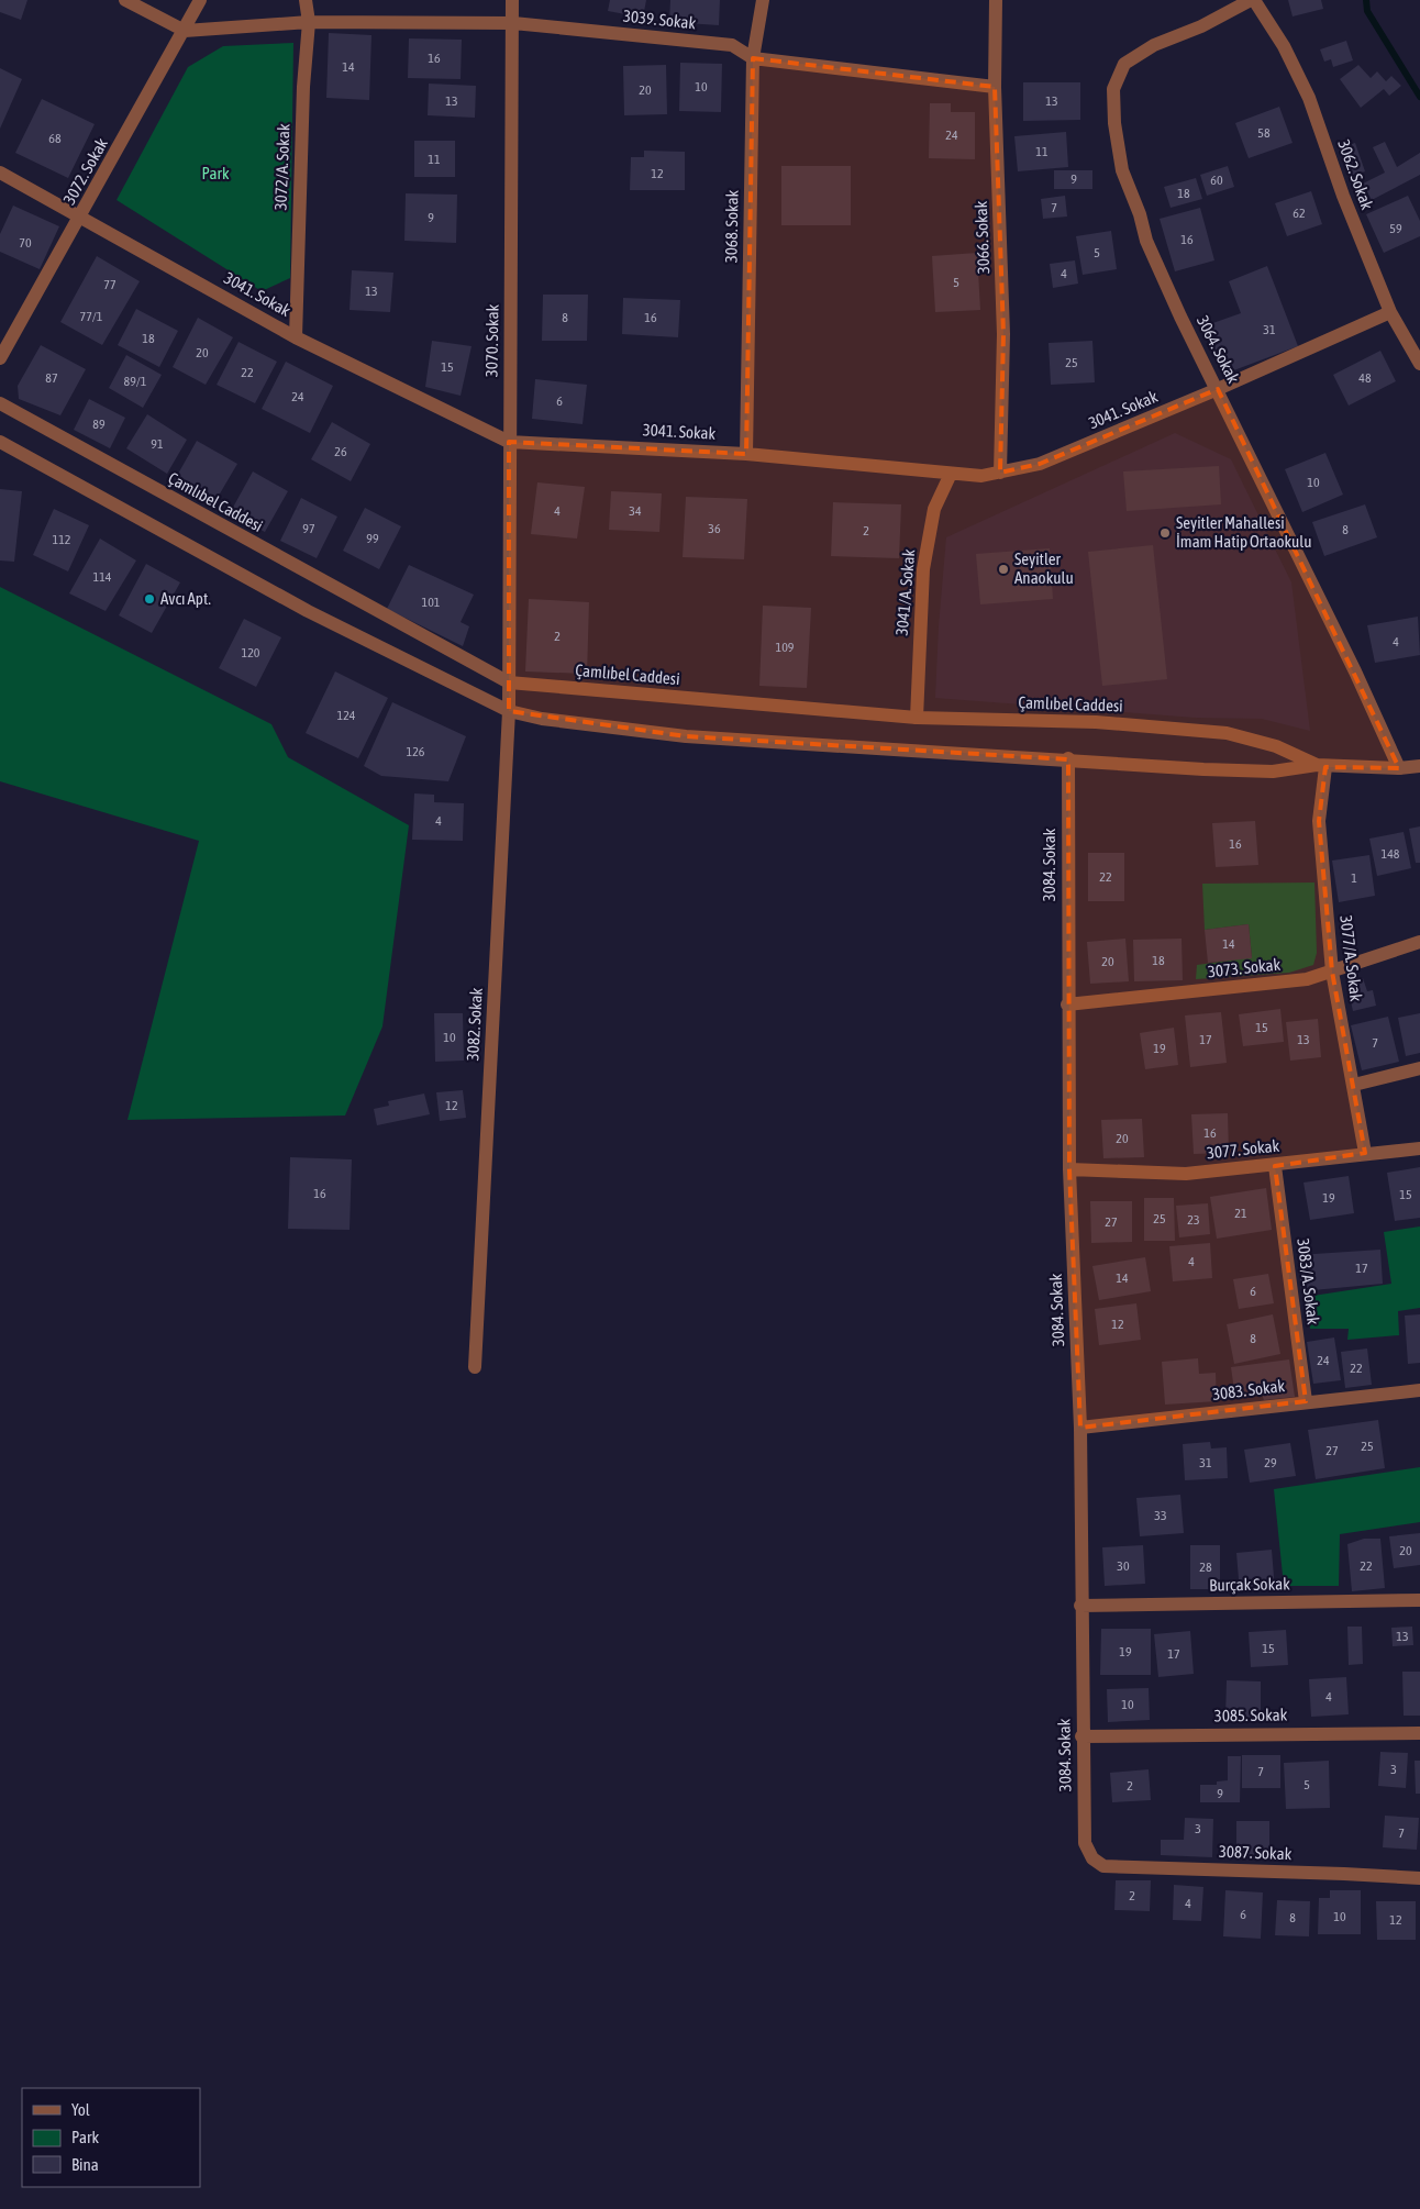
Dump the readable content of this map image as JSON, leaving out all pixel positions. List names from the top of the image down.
{
  "streets": {
    "street": [
      "3039. Sokak",
      "3072/A. Sokak",
      "3072. Sokak",
      "3062. Sokak",
      "3068. Sokak",
      "3066. Sokak",
      "3041. Sokak",
      "3070. Sokak",
      "3064. Sokak",
      "Çamlıbel Caddesi",
      "3041/A. Sokak",
      "3084. Sokak",
      "3077/A. Sokak",
      "3073. Sokak",
      "3082. Sokak",
      "3077. Sokak",
      "3083/A. Sokak",
      "3083. Sokak",
      "Burçak Sokak",
      "3085. Sokak",
      "3087. Sokak"
    ]
  },
  "crossings": [
    ["3039. Sokak", "3072/A. Sokak"],
    ["3039. Sokak", "3072. Sokak"],
    ["3039. Sokak", "3068. Sokak"],
    ["3039. Sokak", "3066. Sokak"],
    ["3039. Sokak", "3070. Sokak"],
    ["3072/A. Sokak", "3041. Sokak"],
    ["3072. Sokak", "3041. Sokak"],
    ["3062. Sokak", "3041. Sokak"],
    ["3062. Sokak", "3064. Sokak"],
    ["3068. Sokak", "3041. Sokak"],
    ["3066. Sokak", "3041. Sokak"],
    ["3041. Sokak", "3070. Sokak"],
    ["3041. Sokak", "3064. Sokak"],
    ["3041. Sokak", "3041/A. Sokak"],
    ["3070. Sokak", "Çamlıbel Caddesi"],
    ["3070. Sokak", "3082. Sokak"],
    ["3064. Sokak", "Çamlıbel Caddesi"],
    ["Çamlıbel Caddesi", "3041/A. Sokak"],
    ["Çamlıbel Caddesi", "3084. Sokak"],
    ["Çamlıbel Caddesi", "3077/A. Sokak"],
    ["Çamlıbel Caddesi", "3082. Sokak"],
    ["3084. Sokak", "3073. Sokak"],
    ["3084. Sokak", "3077. Sokak"],
    ["3084. Sokak", "3083. Sokak"],
    ["3084. Sokak", "Burçak Sokak"],
    ["3084. Sokak", "3085. Sokak"],
    ["3084. Sokak", "3087. Sokak"],
    ["3077/A. Sokak", "3073. Sokak"],
    ["3077/A. Sokak", "3077. Sokak"],
    ["3077. Sokak", "3083/A. Sokak"],
    ["3083/A. Sokak", "3083. Sokak"]
  ],
  "parks": ["Park"],
  "places": ["Seyitler Mahallesi İmam Hatip Ortaokulu", "Seyitler Anaokulu", "Avcı Apt."],
  "house_numbers": [
    "16",
    "14",
    "10",
    "20",
    "13",
    "13",
    "58",
    "24",
    "68",
    "11",
    "11",
    "12",
    "9",
    "60",
    "18",
    "7",
    "62",
    "9",
    "59",
    "16",
    "70",
    "5",
    "4",
    "5",
    "77",
    "13",
    "77/1",
    "8",
    "16",
    "31",
    "18",
    "20",
    "25",
    "15",
    "22",
    "87",
    "48",
    "89/1",
    "24",
    "6",
    "89",
    "91",
    "26",
    "10",
    "4",
    "34",
    "97",
    "36",
    "8",
    "2",
    "99",
    "112",
    "114",
    "101",
    "2",
    "4",
    "109",
    "120",
    "124",
    "126",
    "4",
    "16",
    "148",
    "22",
    "1",
    "14",
    "18",
    "20",
    "15",
    "10",
    "17",
    "13",
    "7",
    "19",
    "12",
    "16",
    "20",
    "16",
    "15",
    "19",
    "21",
    "25",
    "23",
    "27",
    "4",
    "17",
    "14",
    "6",
    "12",
    "8",
    "24",
    "22",
    "25",
    "27",
    "31",
    "29",
    "33",
    "20",
    "30",
    "22",
    "28",
    "13",
    "15",
    "19",
    "17",
    "4",
    "10",
    "3",
    "7",
    "5",
    "2",
    "9",
    "3",
    "7",
    "2",
    "4",
    "6",
    "10",
    "8",
    "12"
  ],
  "legend": ["Yol", "Park", "Bina"]
}
